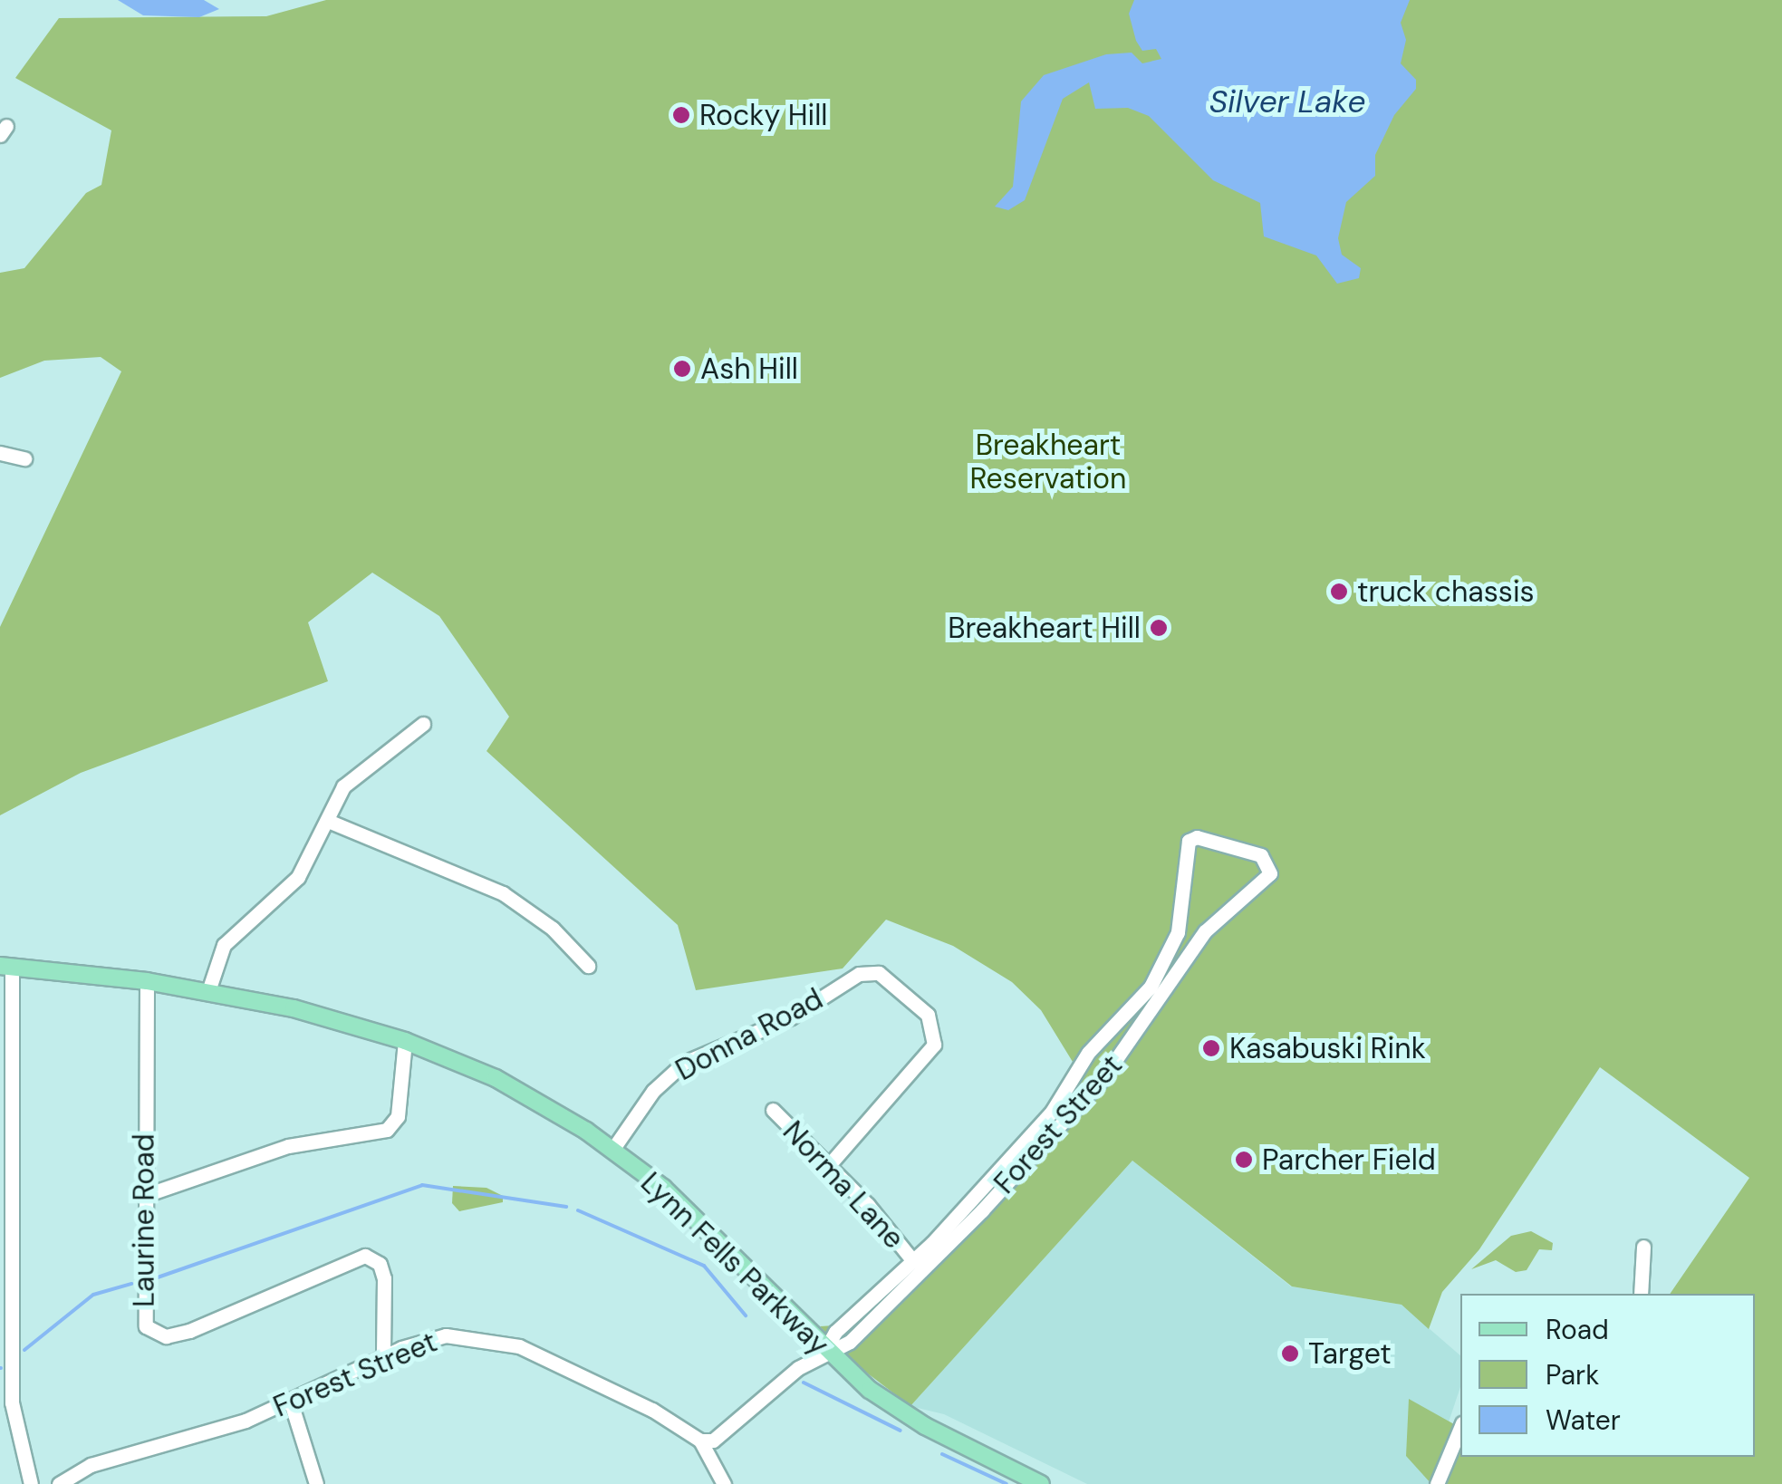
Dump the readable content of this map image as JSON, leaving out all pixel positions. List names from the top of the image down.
{
  "streets": {
    "main road": ["Lynn Fells Parkway"],
    "street": [
      "Donna Road",
      "Forest Street",
      "Norma Lane",
      "Laurine Road"
    ]
  },
  "crossings": [
    ["Donna Road", "Norma Lane"],
    ["Donna Road", "Lynn Fells Parkway"],
    ["Forest Street", "Norma Lane"],
    ["Forest Street", "Laurine Road"],
    ["Forest Street", "Lynn Fells Parkway"],
    ["Laurine Road", "Lynn Fells Parkway"]
  ],
  "water": ["Silver Lake"],
  "parks": ["Breakheart Reservation"],
  "places": [
    "Rocky Hill",
    "Ash Hill",
    "truck chassis",
    "Breakheart Hill",
    "Kasabuski Rink",
    "Parcher Field",
    "Target"
  ],
  "legend": ["Road", "Park", "Water"]
}
